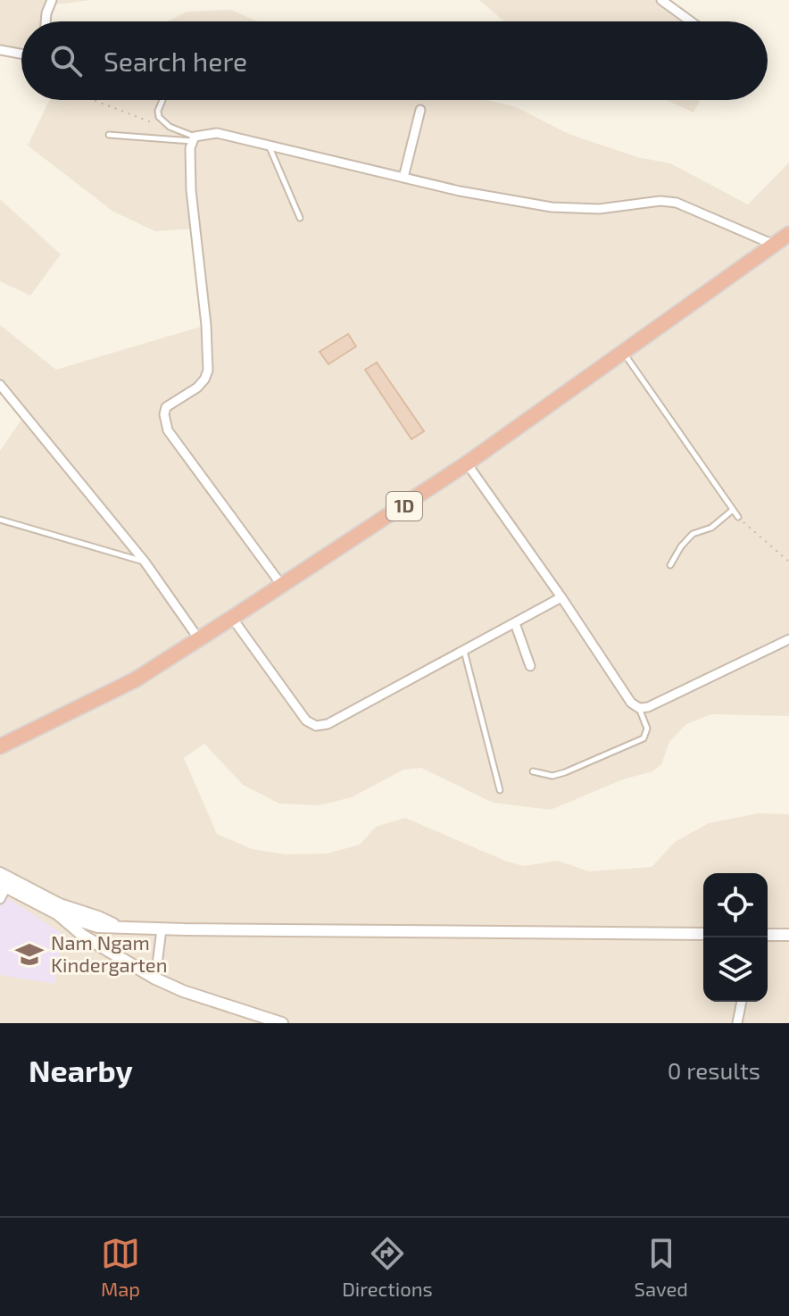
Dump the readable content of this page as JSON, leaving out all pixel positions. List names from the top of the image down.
{
  "streets": {
    "highway": ["1D"]
  },
  "places": {
    "school or university": ["Nam Ngam Kindergarten"]
  },
  "page": {
    "search": "Search here",
    "heading": ["Nearby", "0 results"],
    "nav": ["Map", "Directions", "Saved"]
  }
}
